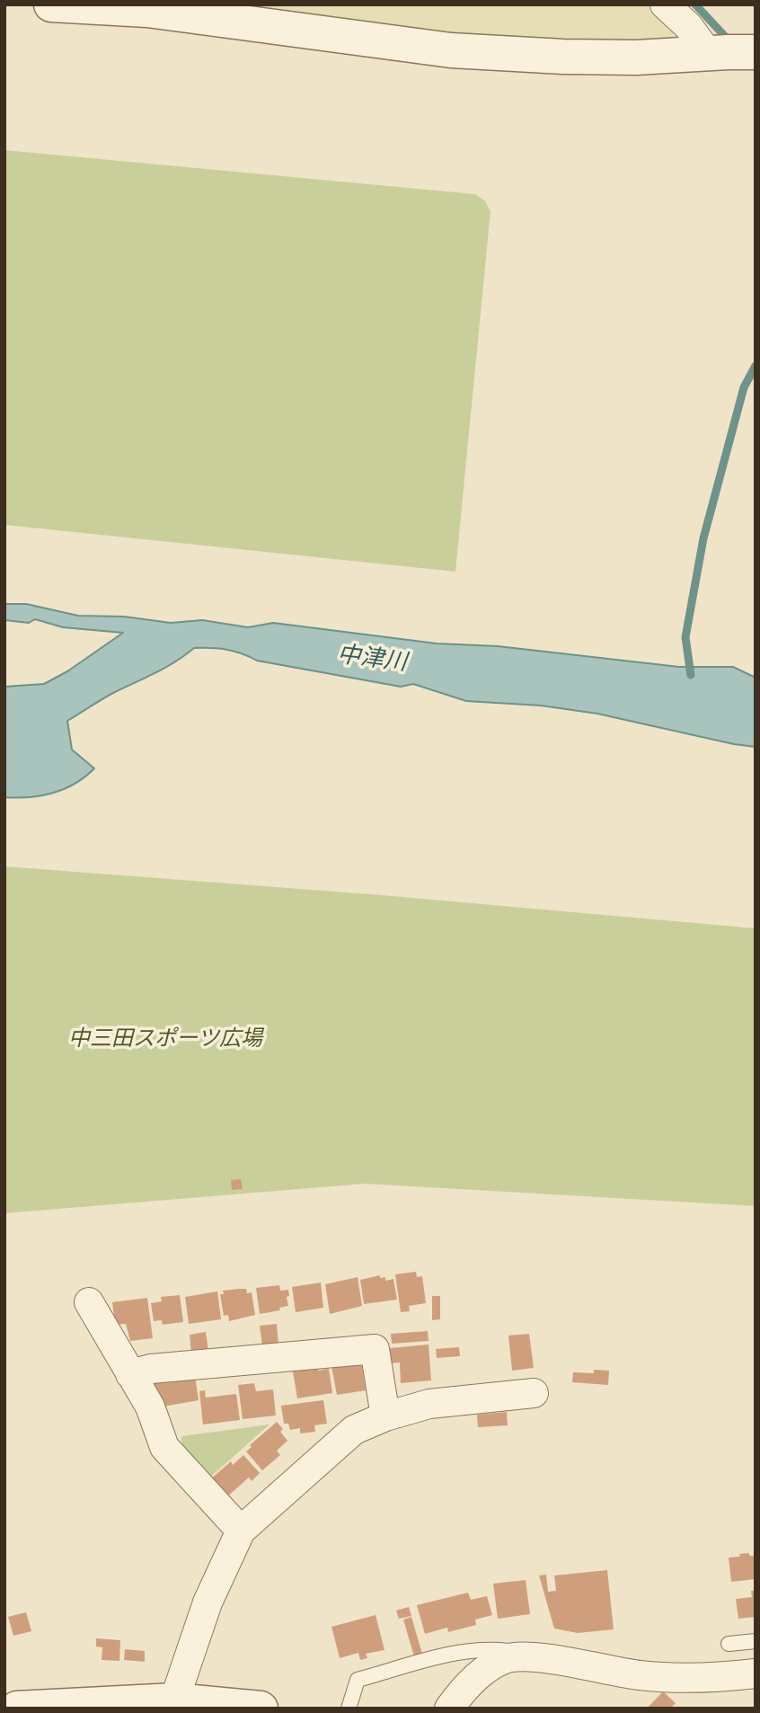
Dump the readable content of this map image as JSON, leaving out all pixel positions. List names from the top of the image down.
{
  "water": ["中津川"],
  "parks": ["中三田スポーツ広場"]
}
